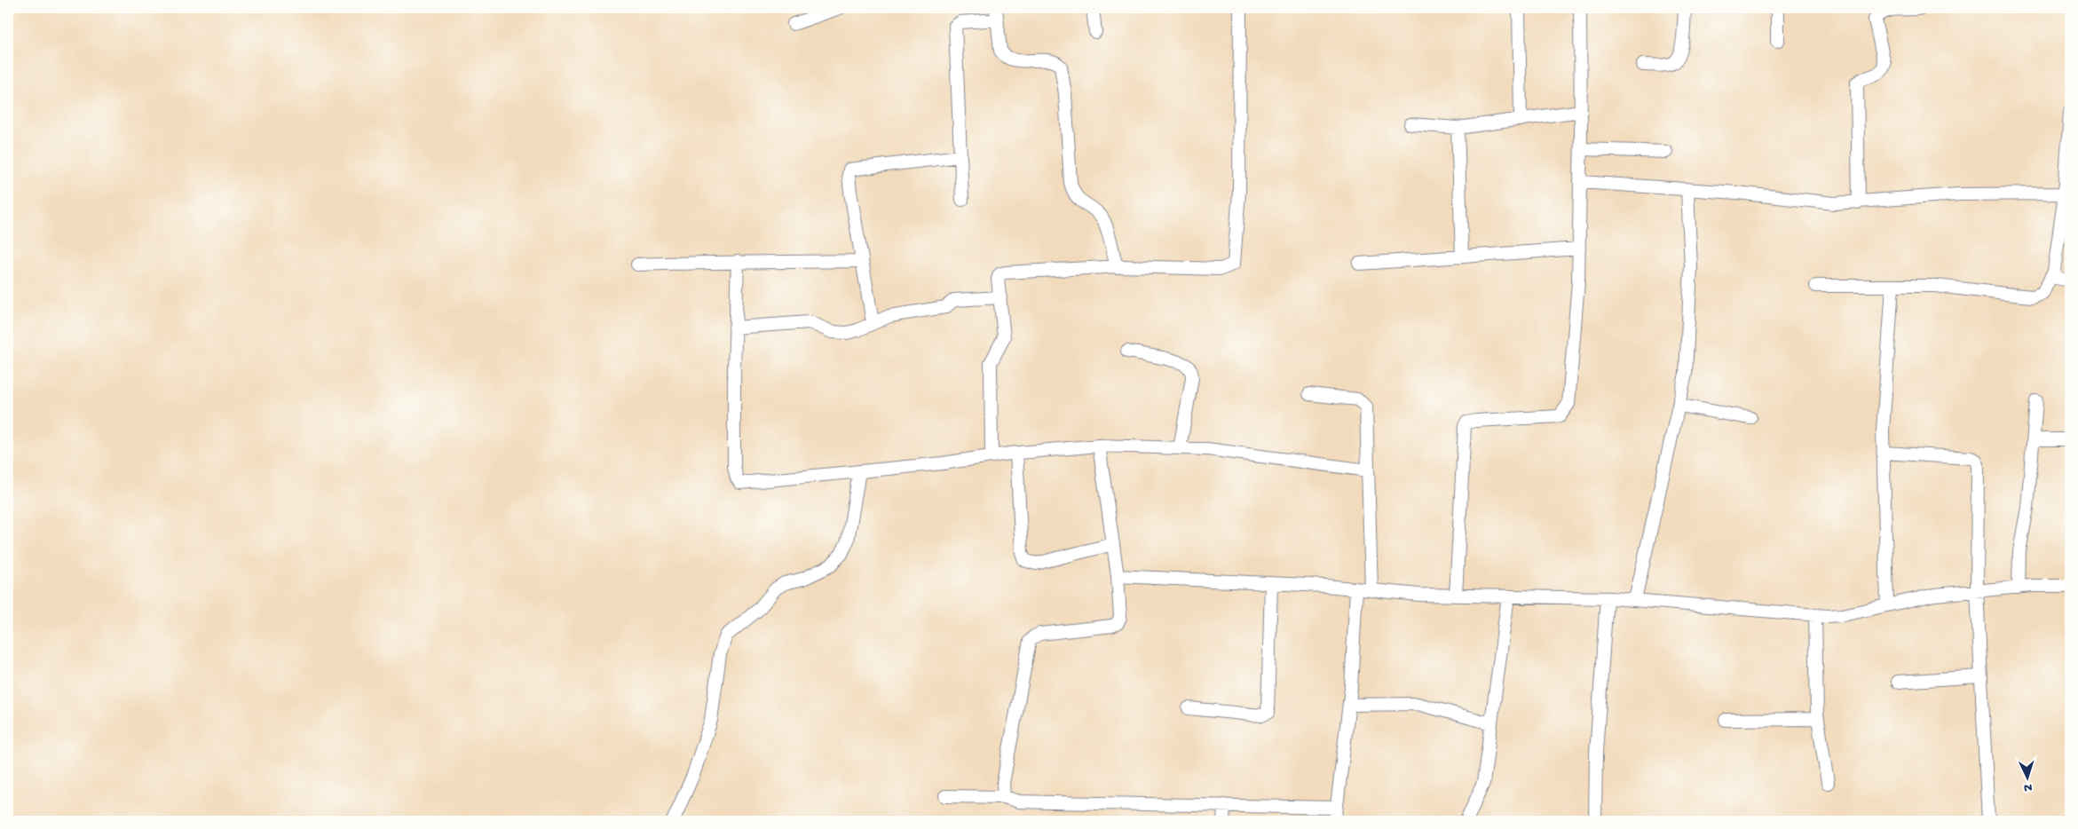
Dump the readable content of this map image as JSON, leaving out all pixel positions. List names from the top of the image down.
{
  "north": "bottom"
}
